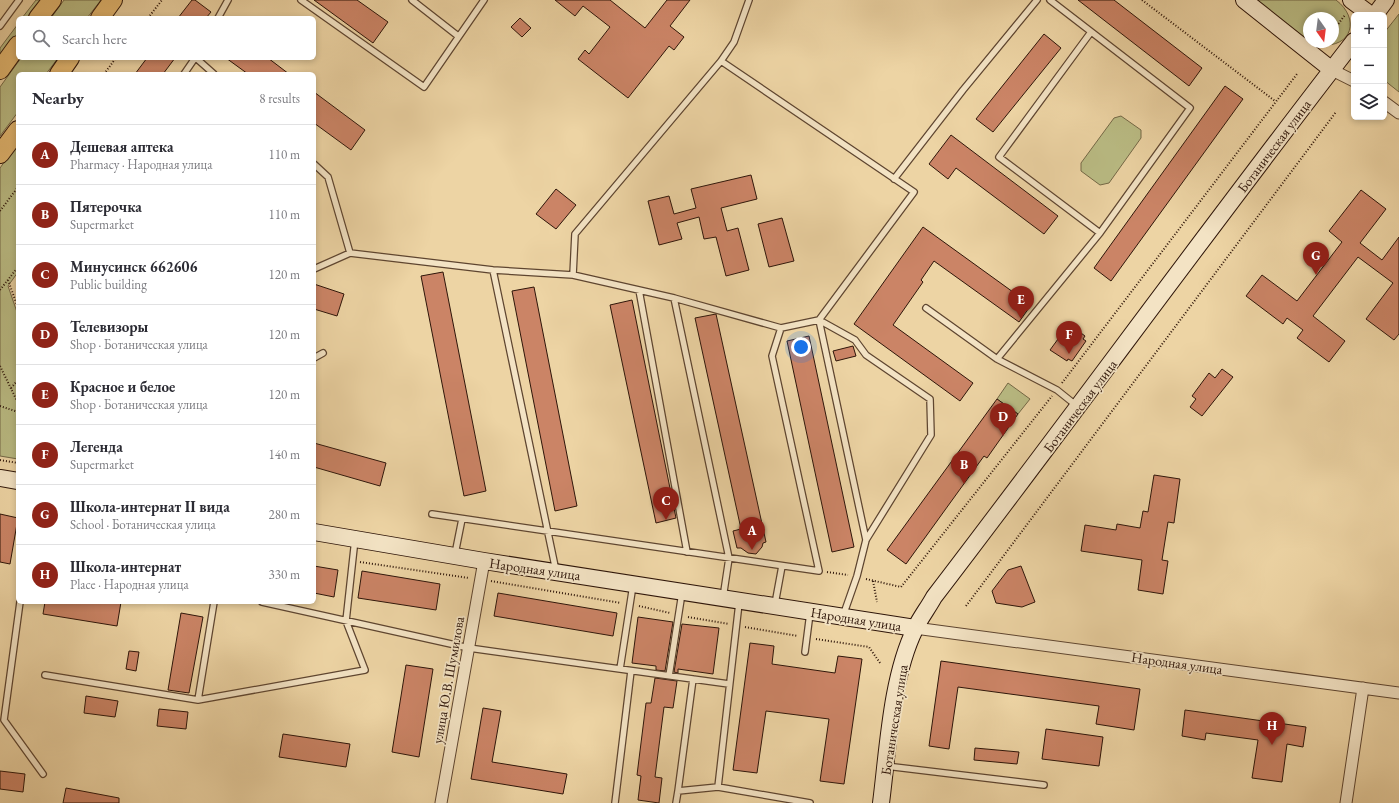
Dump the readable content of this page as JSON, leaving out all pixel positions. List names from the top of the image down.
{
  "streets": {
    "street": ["Ботаническая улица", "Народная улица", "улица Ю.В. Шумилова"]
  },
  "crossings": [
    ["Ботаническая улица", "Народная улица"],
    ["Народная улица", "улица Ю.В. Шумилова"]
  ],
  "north": "bottom",
  "page": {
    "map_buttons": ["+", "−"],
    "search": "Search here",
    "heading": ["Nearby", "8 results"],
    "list": [
      {
        "mark": "A",
        "name": "Дешевая аптека",
        "note": "Pharmacy · Народная улица",
        "value": "110 m"
      },
      {
        "mark": "B",
        "name": "Пятерочка",
        "note": "Supermarket",
        "value": "110 m"
      },
      {
        "mark": "C",
        "name": "Минусинск 662606",
        "note": "Public building",
        "value": "120 m"
      },
      {
        "mark": "D",
        "name": "Телевизоры",
        "note": "Shop · Ботаническая улица",
        "value": "120 m"
      },
      {
        "mark": "E",
        "name": "Красное и белое",
        "note": "Shop · Ботаническая улица",
        "value": "120 m"
      },
      {
        "mark": "F",
        "name": "Легенда",
        "note": "Supermarket",
        "value": "140 m"
      },
      {
        "mark": "G",
        "name": "Школа-интернат II вида",
        "note": "School · Ботаническая улица",
        "value": "280 m"
      },
      {
        "mark": "H",
        "name": "Школа-интернат",
        "note": "Place · Народная улица",
        "value": "330 m"
      }
    ],
    "pins": [
      "G",
      "E",
      "F",
      "D",
      "B",
      "C",
      "A",
      "H"
    ]
  }
}
